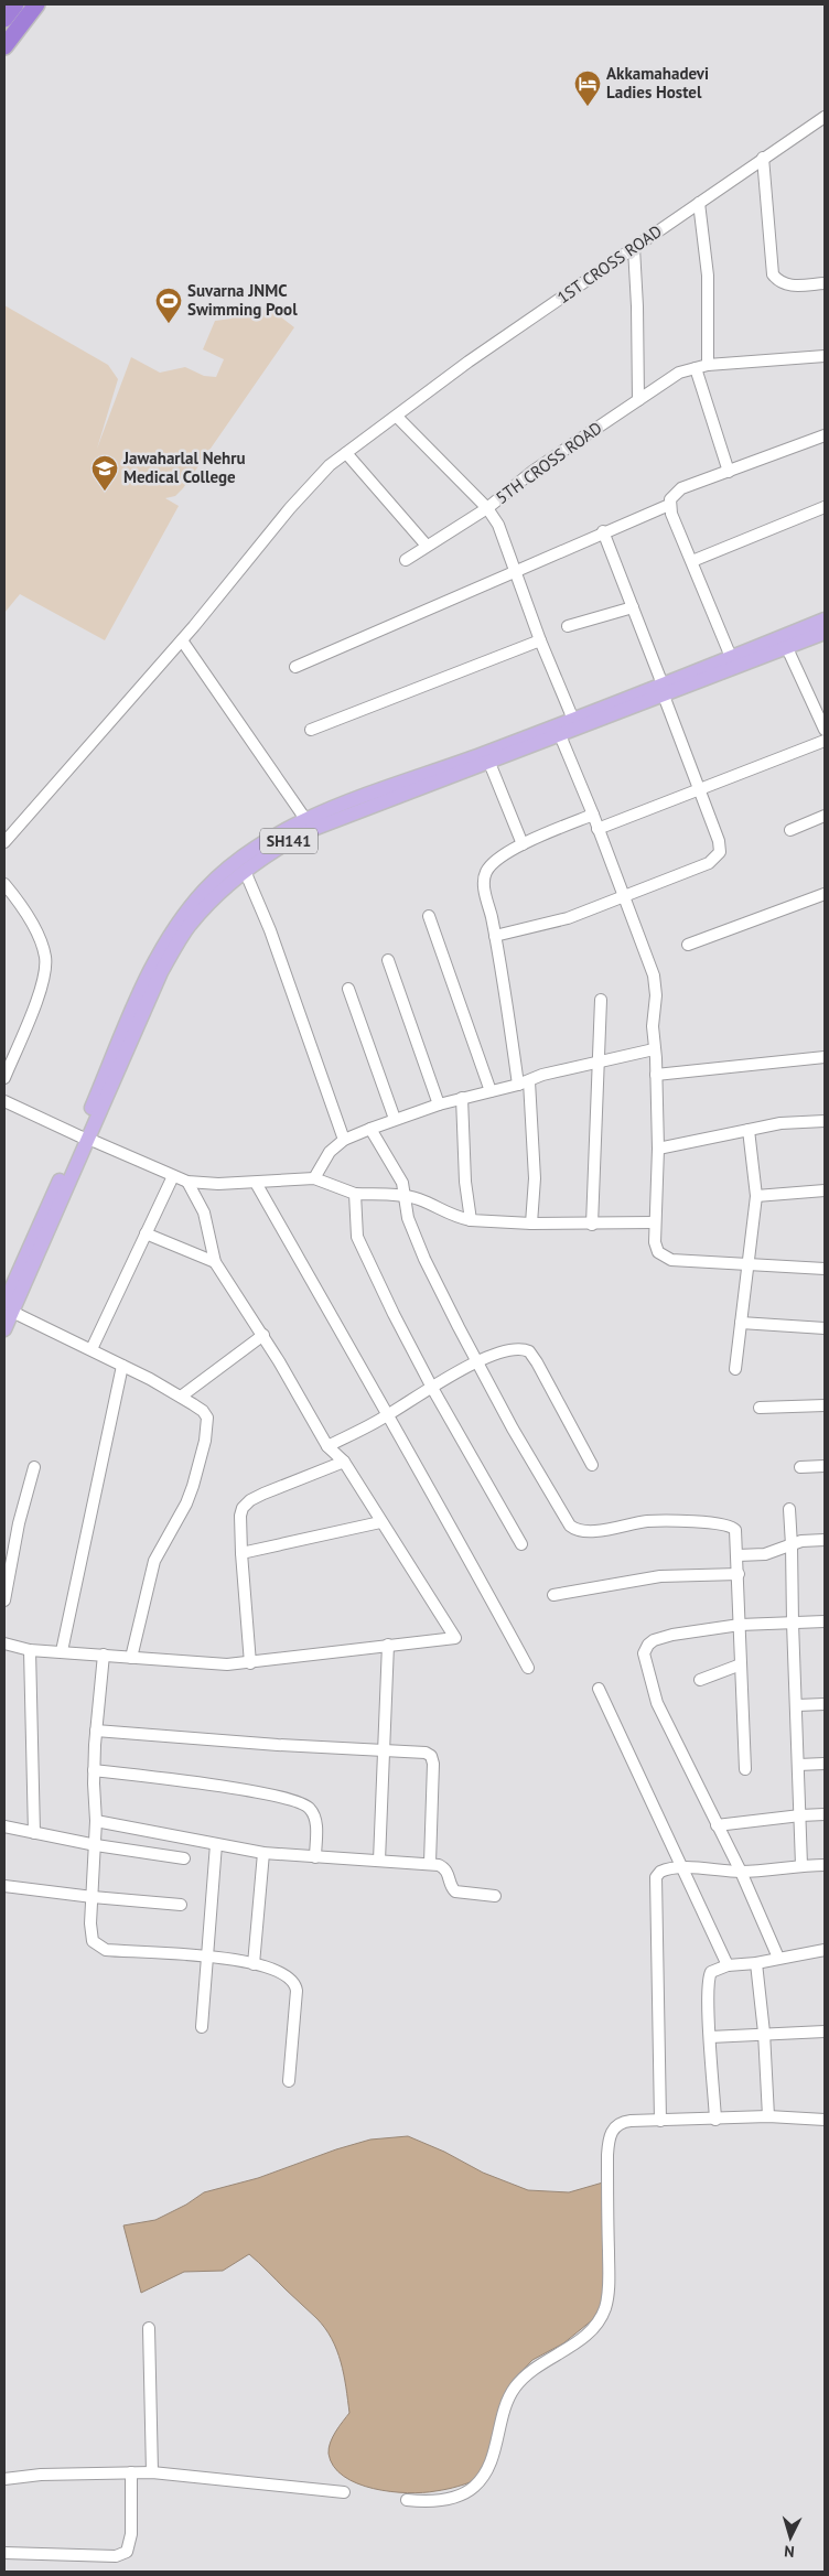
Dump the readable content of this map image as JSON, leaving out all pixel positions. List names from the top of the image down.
{
  "streets": {
    "main road": ["SH141"],
    "street": ["1ST CROSS ROAD", "5TH CROSS ROAD"]
  },
  "crossings": [
    ["5TH CROSS ROAD", "SH141"]
  ],
  "places": {
    "hotel": ["Akkamahadevi Ladies Hostel"],
    "sports": ["Suvarna JNMC Swimming Pool"],
    "school or university": ["Jawaharlal Nehru Medical College"]
  },
  "north": "bottom"
}
